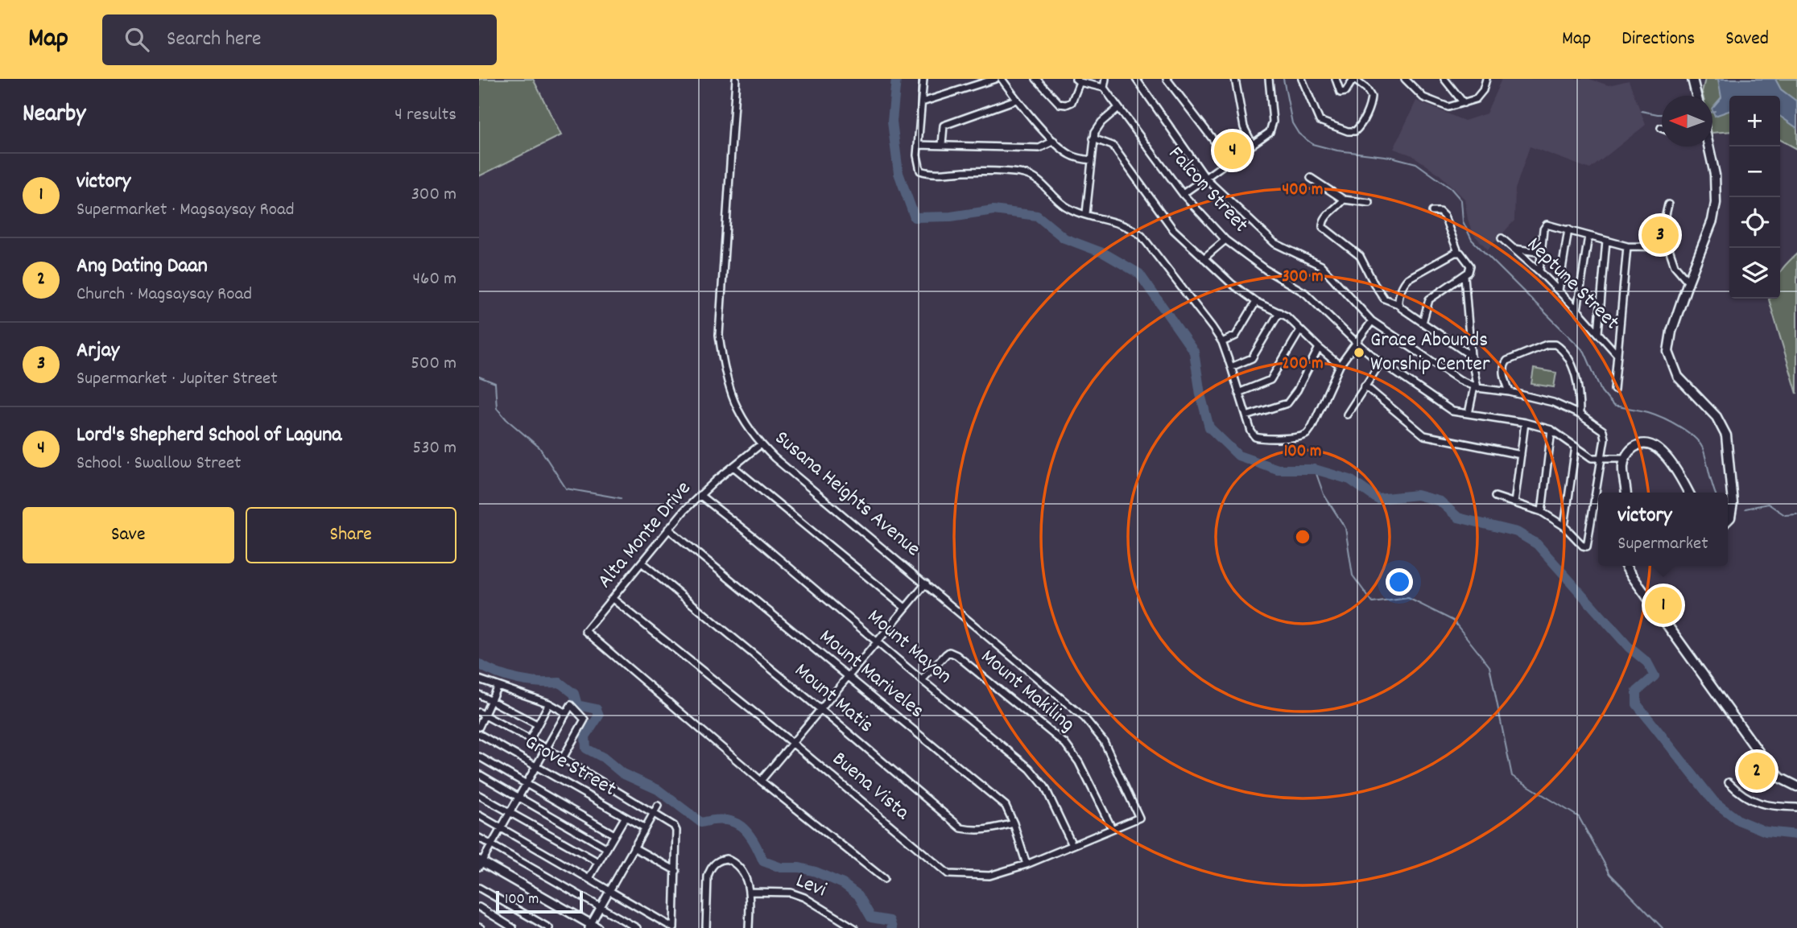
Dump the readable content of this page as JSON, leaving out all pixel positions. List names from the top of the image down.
{
  "streets": {
    "street": [
      "Falcon Street",
      "Neptune Street",
      "Susana Heights Avenue",
      "Alta Monte Drive",
      "Mount Mayon",
      "Mount Mariveles",
      "Mount Makiling",
      "Mount Matis",
      "Grove Street",
      "Buena Vista",
      "Levi"
    ]
  },
  "crossings": [
    ["Susana Heights Avenue", "Alta Monte Drive"],
    ["Susana Heights Avenue", "Buena Vista"],
    ["Alta Monte Drive", "Mount Mayon"],
    ["Alta Monte Drive", "Mount Mariveles"],
    ["Alta Monte Drive", "Mount Matis"],
    ["Alta Monte Drive", "Buena Vista"],
    ["Mount Mayon", "Mount Makiling"],
    ["Mount Mayon", "Buena Vista"],
    ["Mount Mariveles", "Mount Matis"],
    ["Mount Mariveles", "Buena Vista"],
    ["Mount Makiling", "Buena Vista"]
  ],
  "places": ["Grace Abounds Worship Center"],
  "scale_bar": "100 m",
  "north": "left",
  "page": {
    "header": "Map",
    "search": "Search here",
    "nav": ["Map", "Directions", "Saved"],
    "heading": ["Nearby", "4 results"],
    "map_buttons": ["+", "−"],
    "pins": [
      "4",
      "3",
      "1",
      "2"
    ],
    "list": [
      {
        "mark": "1",
        "name": "victory",
        "note": "Supermarket · Magsaysay Road",
        "value": "300 m"
      },
      {
        "mark": "2",
        "name": "Ang Dating Daan",
        "note": "Church · Magsaysay Road",
        "value": "460 m"
      },
      {
        "mark": "3",
        "name": "Arjay",
        "note": "Supermarket · Jupiter Street",
        "value": "500 m"
      },
      {
        "mark": "4",
        "name": "Lord's Shepherd School of Laguna",
        "note": "School · Swallow Street",
        "value": "530 m"
      }
    ],
    "buttons": ["Save", "Share"],
    "popup": ["victory", "Supermarket"],
    "scale": "100 m"
  },
  "rings": [
    "400 m",
    "300 m",
    "200 m",
    "100 m"
  ]
}
